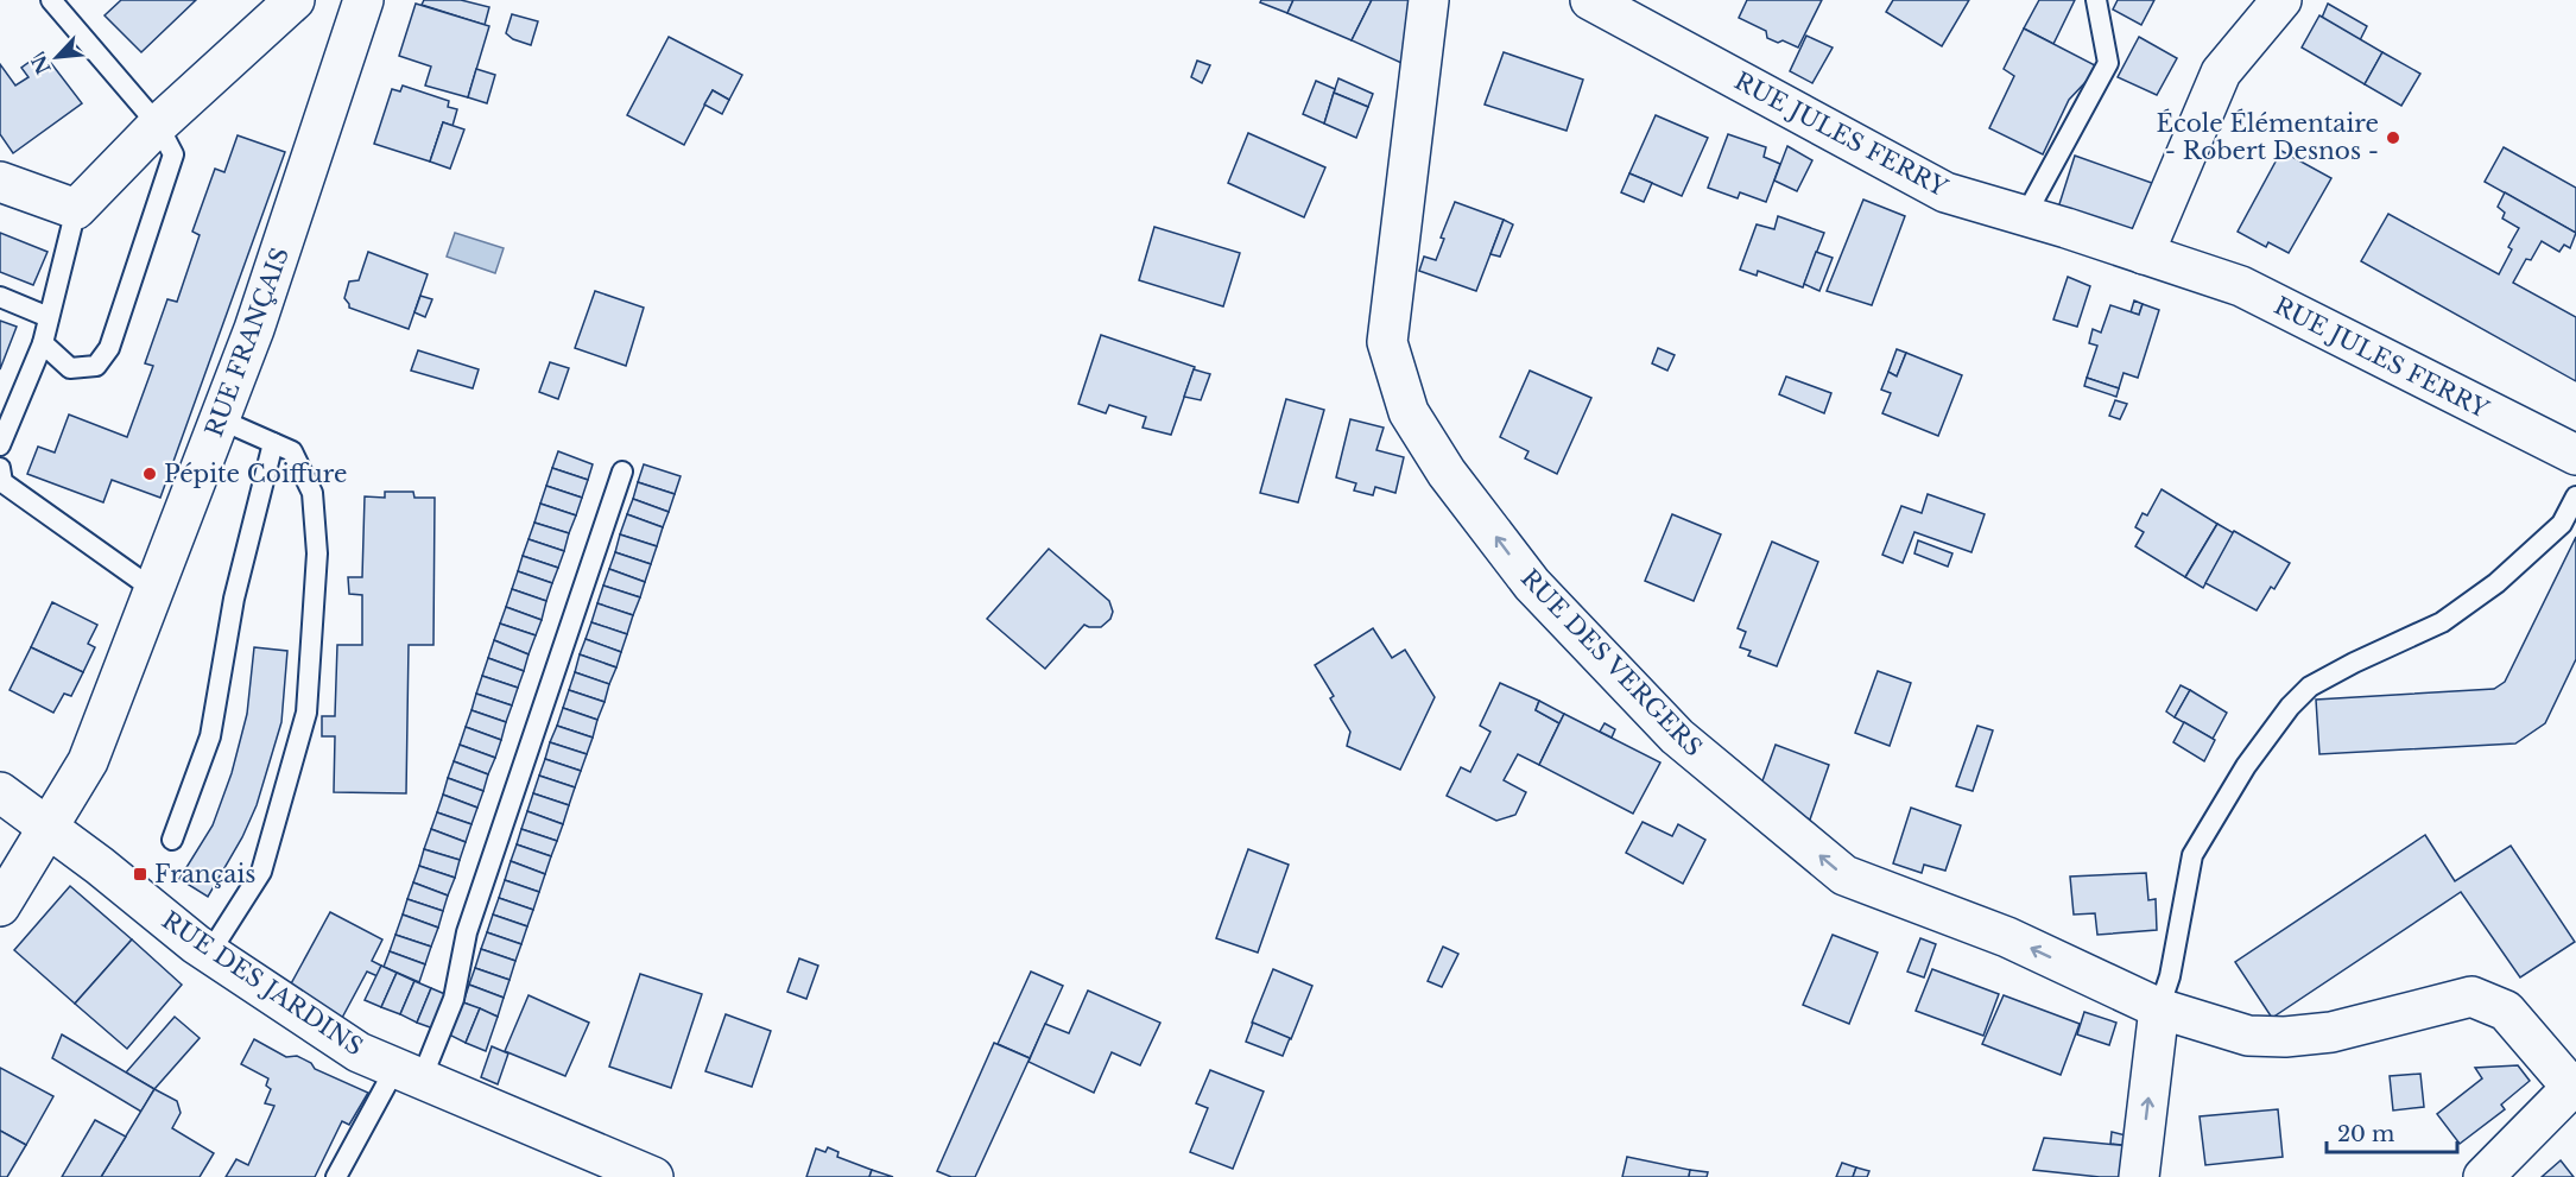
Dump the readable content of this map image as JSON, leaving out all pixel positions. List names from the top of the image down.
{
  "streets": {
    "street": [
      "RUE JULES FERRY",
      "RUE FRANÇAIS",
      "RUE DES VERGERS",
      "RUE DES JARDINS"
    ]
  },
  "crossings": [
    ["RUE FRANÇAIS", "RUE DES JARDINS"]
  ],
  "one_way": ["RUE DES VERGERS"],
  "places": {
    "other": ["École Élémentaire - Robert Desnos -", "Pépite Coiffure"],
    "transit": ["Français"]
  },
  "scale_bar": "20 m",
  "north": "bottom left"
}
